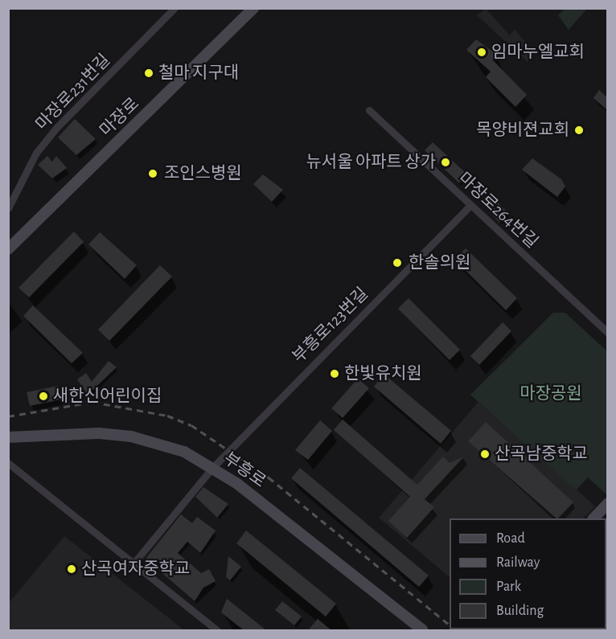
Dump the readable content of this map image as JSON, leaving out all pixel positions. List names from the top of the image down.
{
  "streets": {
    "main road": ["마장로", "부흥로"],
    "street": ["마장로231번길", "마장로264번길", "부흥로123번길"]
  },
  "crossings": [
    ["마장로264번길", "부흥로123번길"],
    ["부흥로123번길", "부흥로"]
  ],
  "parks": ["마장공원"],
  "places": [
    "임마누엘교회",
    "철마 지구대",
    "목양비젼교회",
    "뉴서울 아파트 상가",
    "조인스병원",
    "한솔의원",
    "한빛유치원",
    "새한신어린이집",
    "산곡남중학교",
    "산곡여자중학교"
  ],
  "legend": [
    "Road",
    "Railway",
    "Park",
    "Building"
  ]
}
